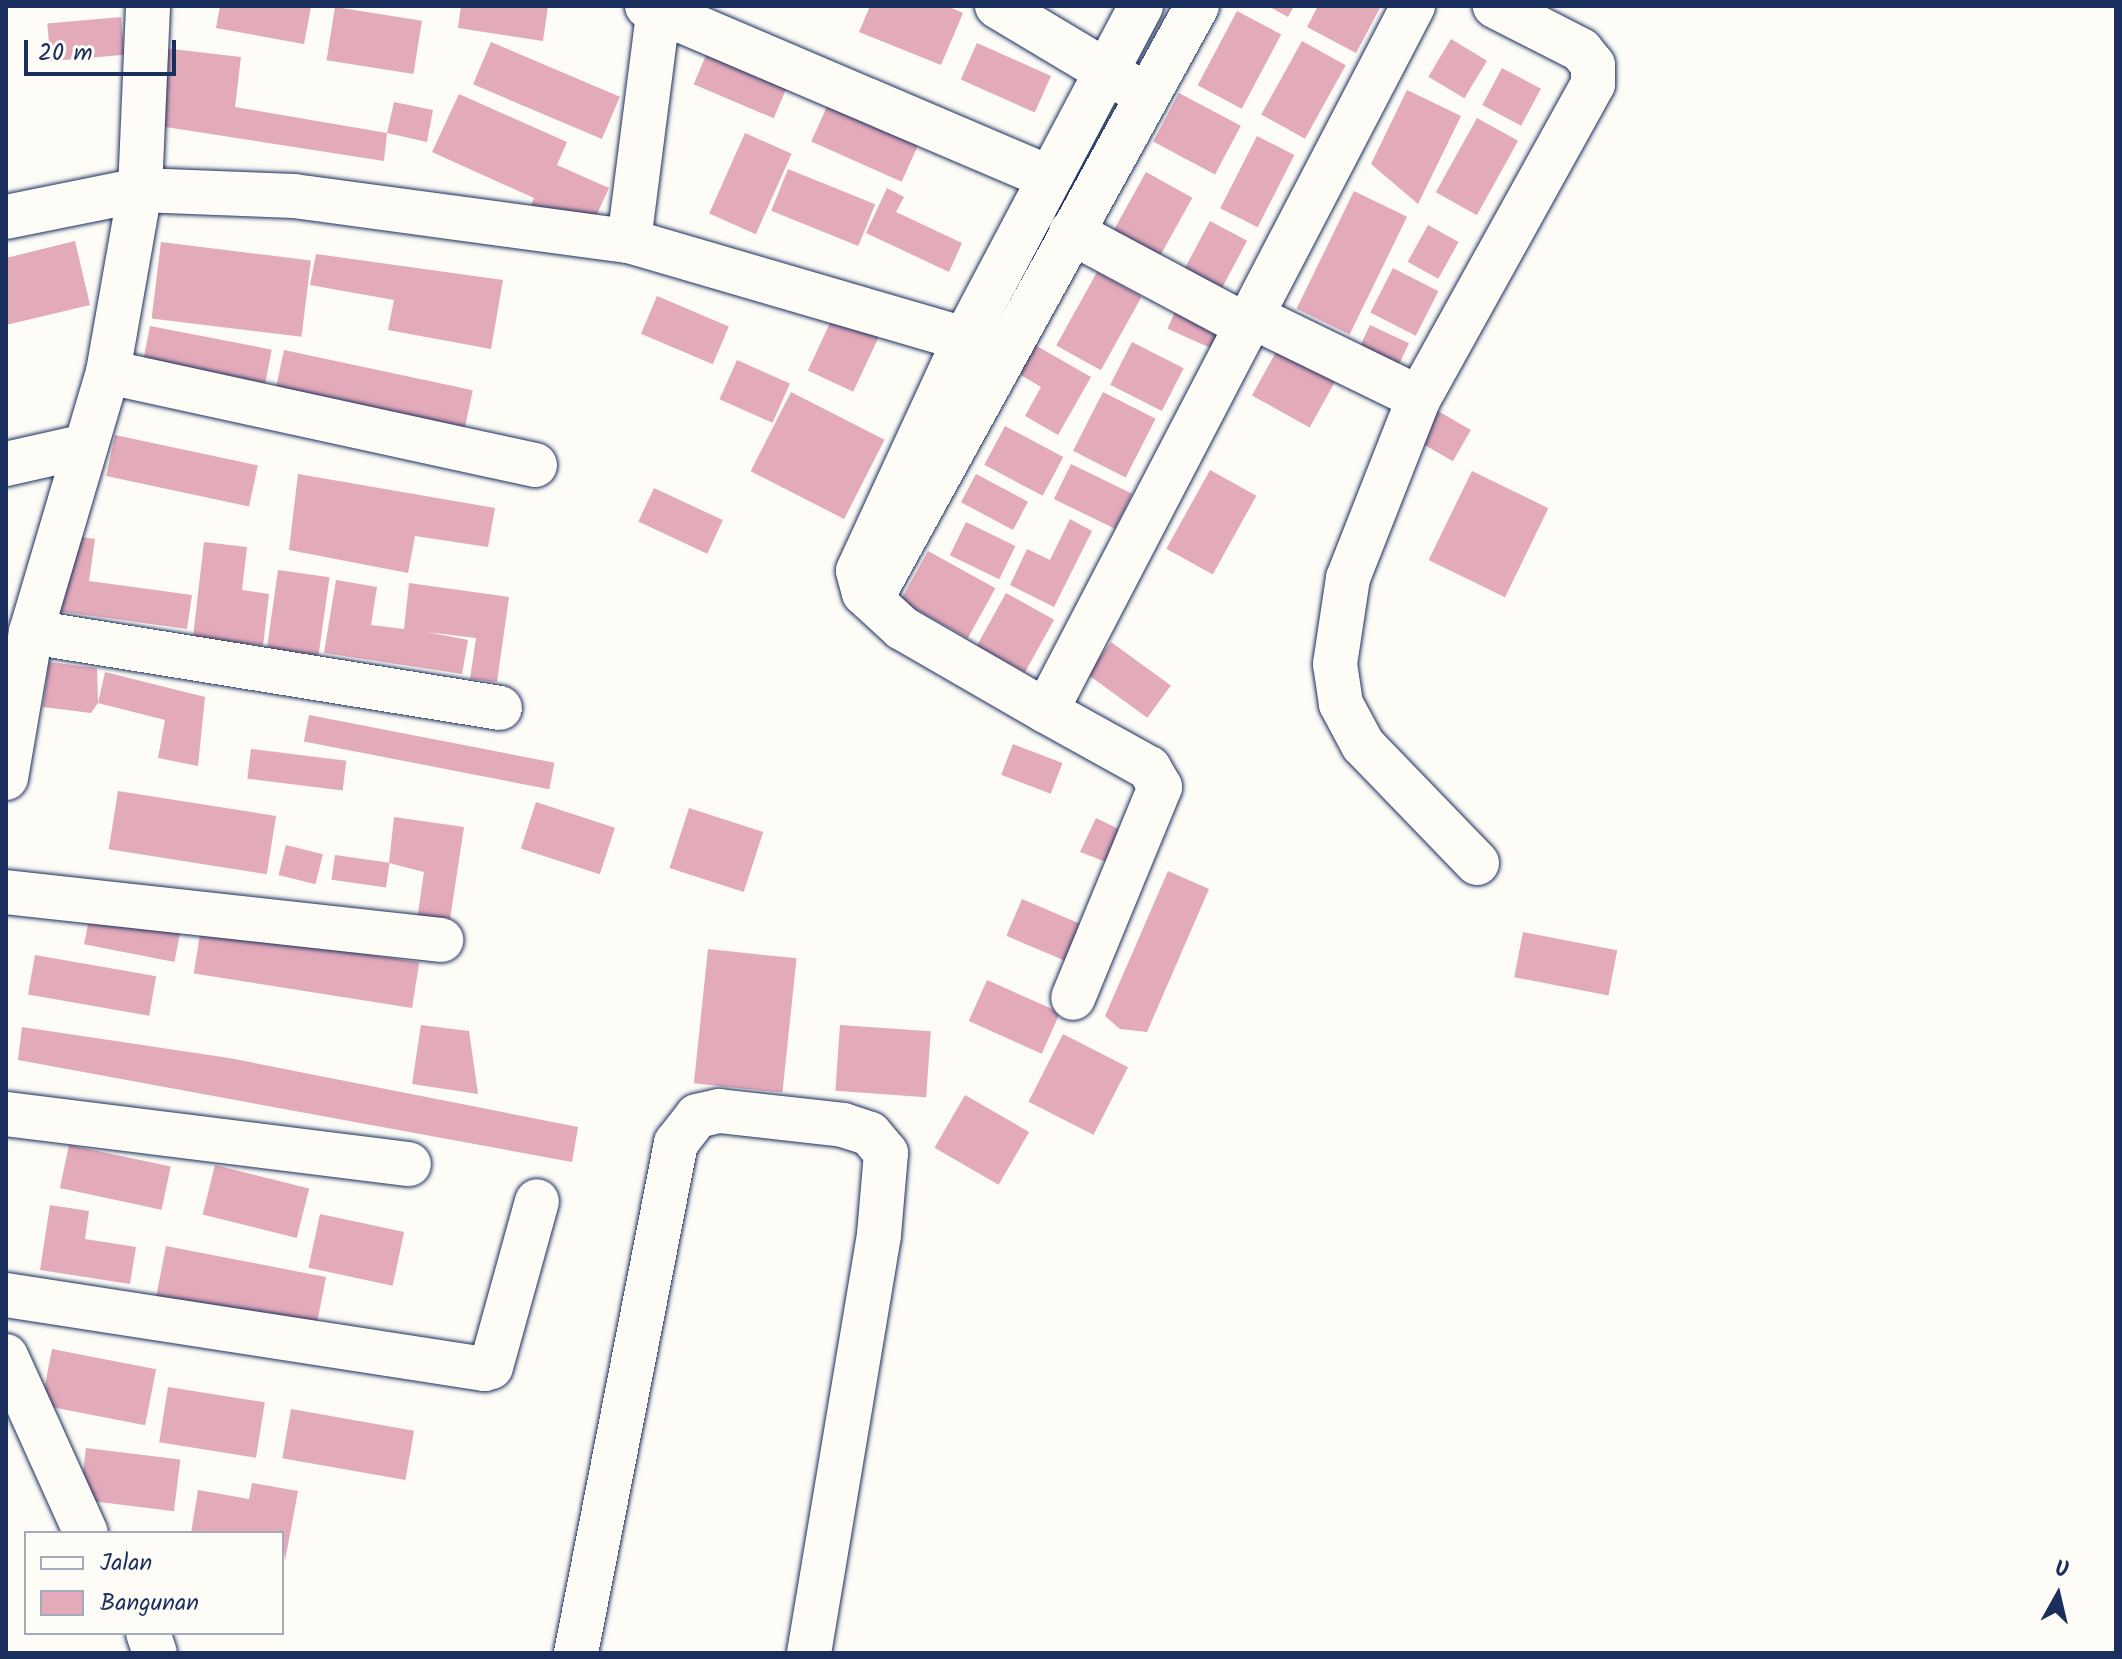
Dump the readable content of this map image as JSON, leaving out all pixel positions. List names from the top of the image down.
{
  "legend": ["Jalan", "Bangunan"],
  "scale_bar": "20 m",
  "north": "top"
}
